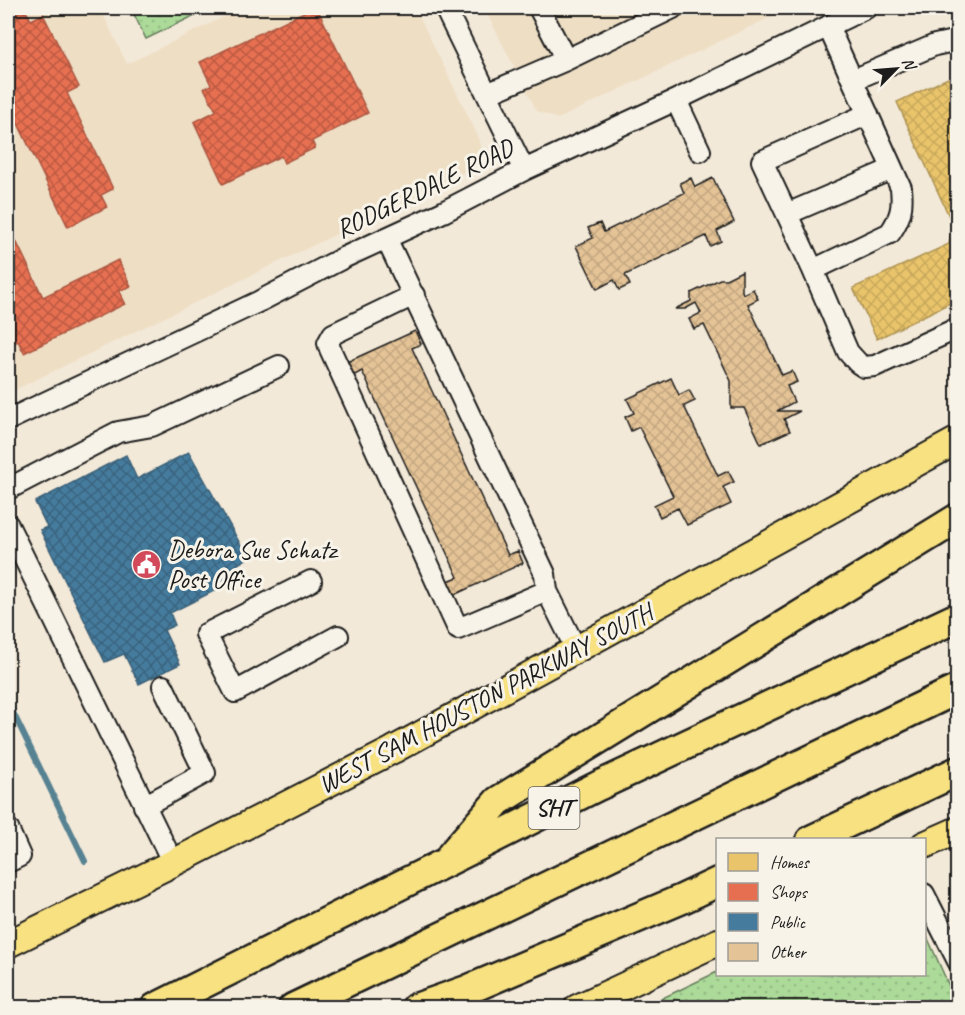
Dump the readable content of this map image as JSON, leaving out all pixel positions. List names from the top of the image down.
{
  "streets": {
    "highway": ["SHT"],
    "main road": ["WEST SAM HOUSTON PARKWAY SOUTH"],
    "street": ["RODGERDALE ROAD"]
  },
  "places": {
    "public building": ["Debora Sue Schatz Post Office"]
  },
  "legend": [
    "Homes",
    "Shops",
    "Public",
    "Other"
  ],
  "north": "top right"
}
